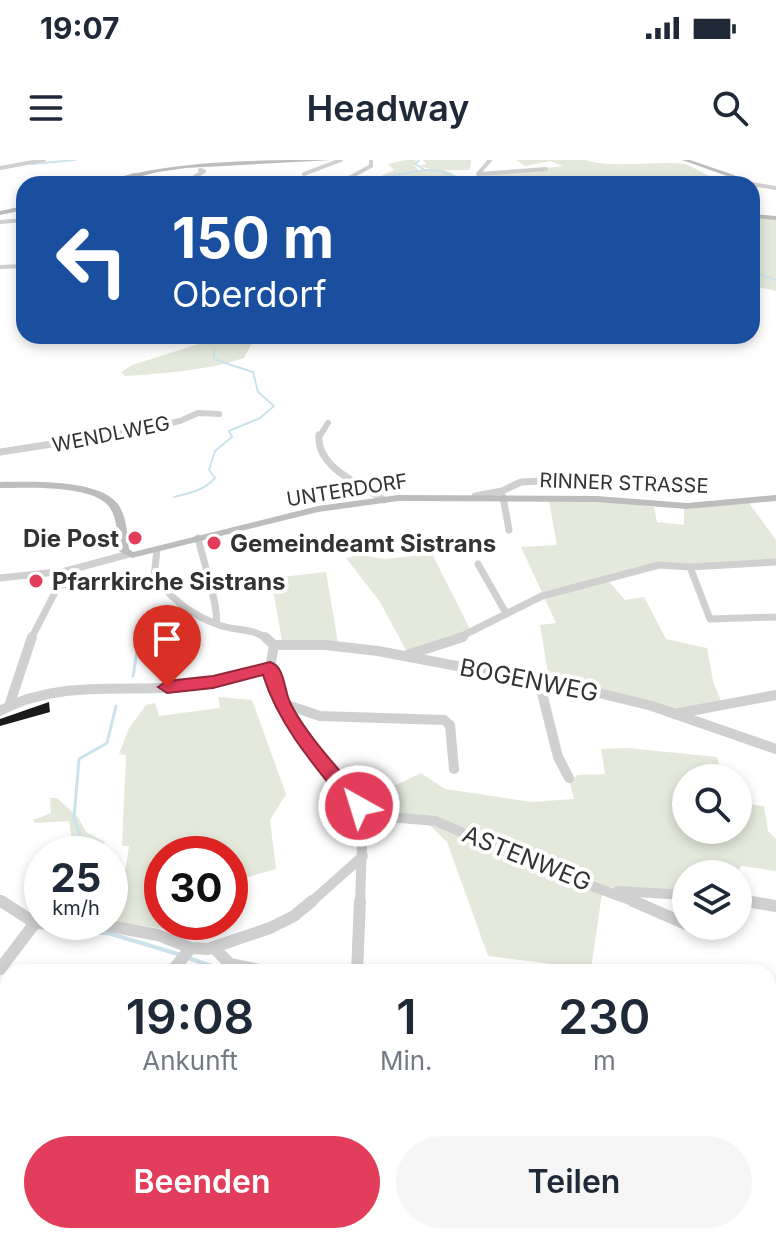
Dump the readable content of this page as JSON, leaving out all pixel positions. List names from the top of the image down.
{
  "streets": {
    "main road": ["RINNER STRASSE", "UNTERDORF"],
    "street": ["WENDLWEG", "BOGENWEG", "ASTENWEG"]
  },
  "crossings": [
    ["RINNER STRASSE", "UNTERDORF"]
  ],
  "places": ["Die Post", "Gemeindeamt Sistrans", "Pfarrkirche Sistrans"],
  "page": {
    "status": "19:07",
    "header": "Headway",
    "turn": ["150 m", "Oberdorf"],
    "speed": "25 km/h",
    "limit": "30",
    "eta": [
      "19:08",
      "Ankunft",
      "1",
      "Min.",
      "230",
      "m"
    ],
    "buttons": ["Beenden", "Teilen"]
  }
}
